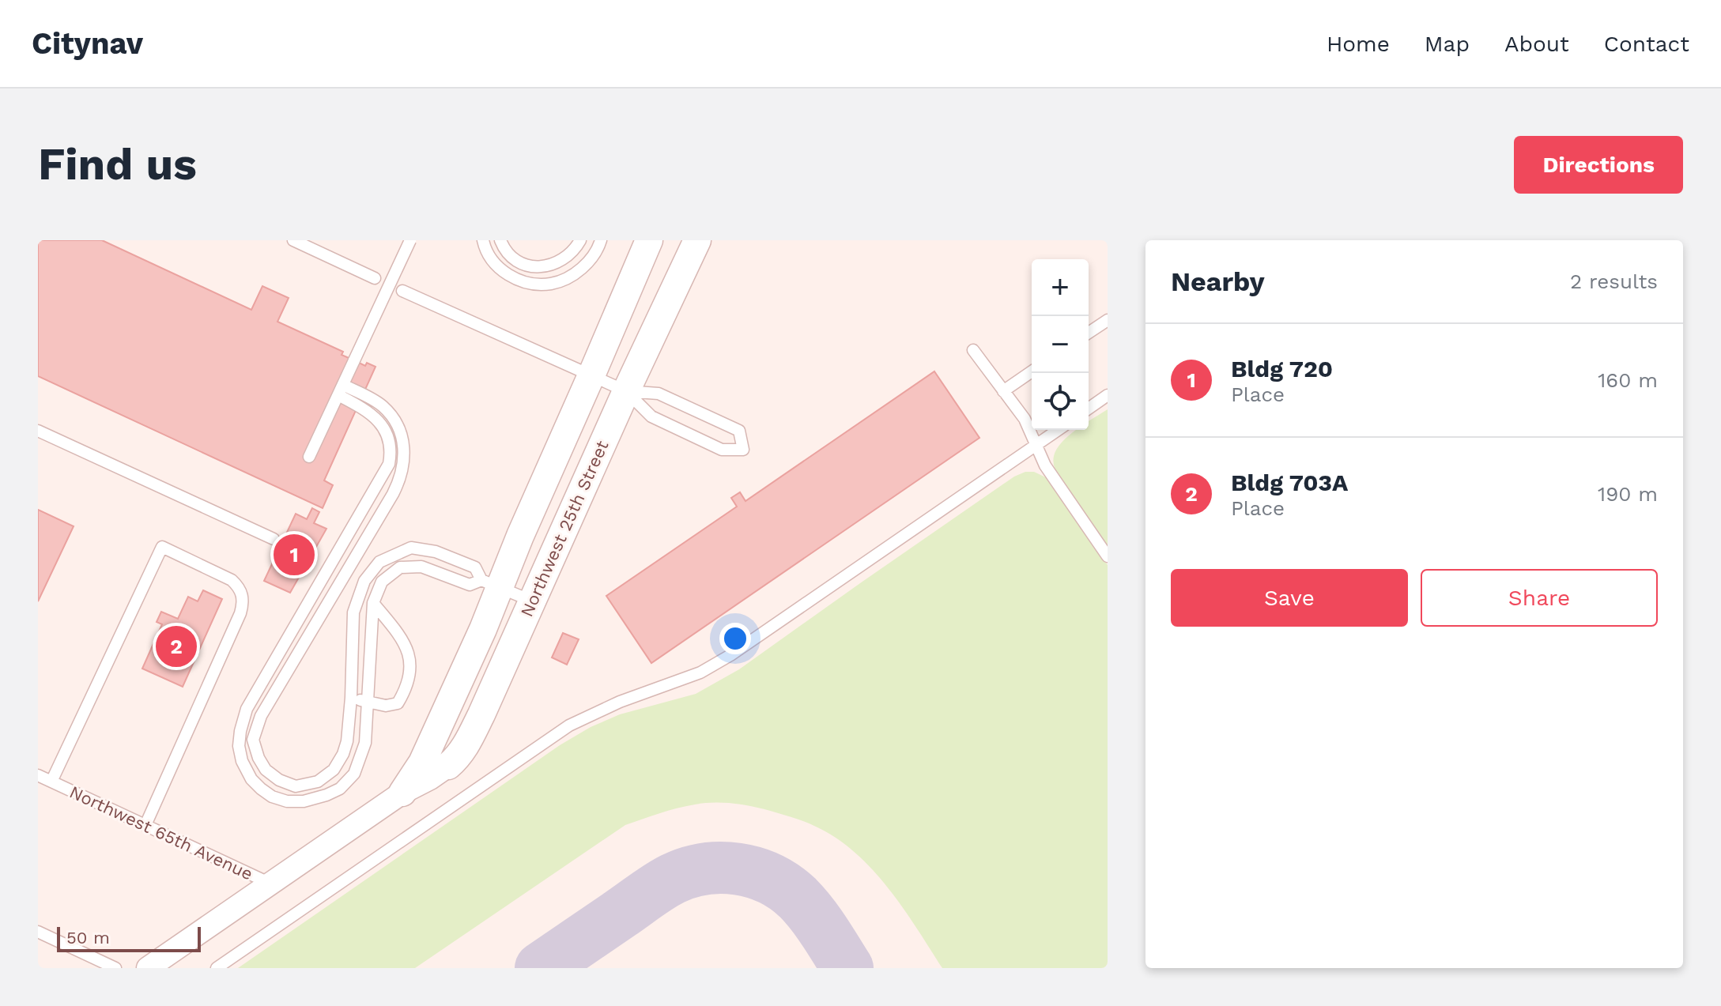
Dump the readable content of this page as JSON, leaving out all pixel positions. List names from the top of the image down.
{
  "streets": {
    "street": ["Northwest 25th Street"],
    "lane": ["Northwest 65th Avenue"]
  },
  "crossings": [
    ["Northwest 25th Street", "Northwest 65th Avenue"]
  ],
  "scale_bar": "50 m",
  "page": {
    "header": "Citynav",
    "nav": [
      "Home",
      "Map",
      "About",
      "Contact"
    ],
    "buttons": [
      "Directions",
      ["Save", "Share"]
    ],
    "title": "Find us",
    "heading": ["Nearby", "2 results"],
    "map_buttons": ["+", "−"],
    "list": [
      {
        "mark": "1",
        "name": "Bldg 720",
        "note": "Place",
        "value": "160 m"
      },
      {
        "mark": "2",
        "name": "Bldg 703A",
        "note": "Place",
        "value": "190 m"
      }
    ],
    "pins": ["1", "2"],
    "scale": "50 m"
  }
}
